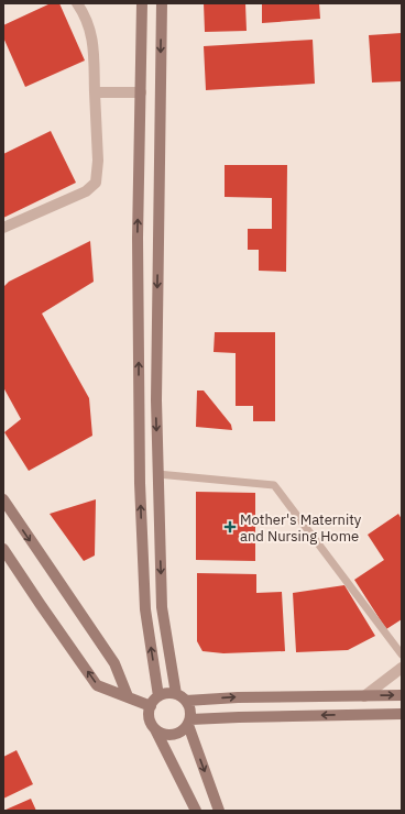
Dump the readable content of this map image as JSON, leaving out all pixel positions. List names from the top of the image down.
{
  "places": {
    "health": ["Mother's Maternity and Nursing Home"]
  }
}
